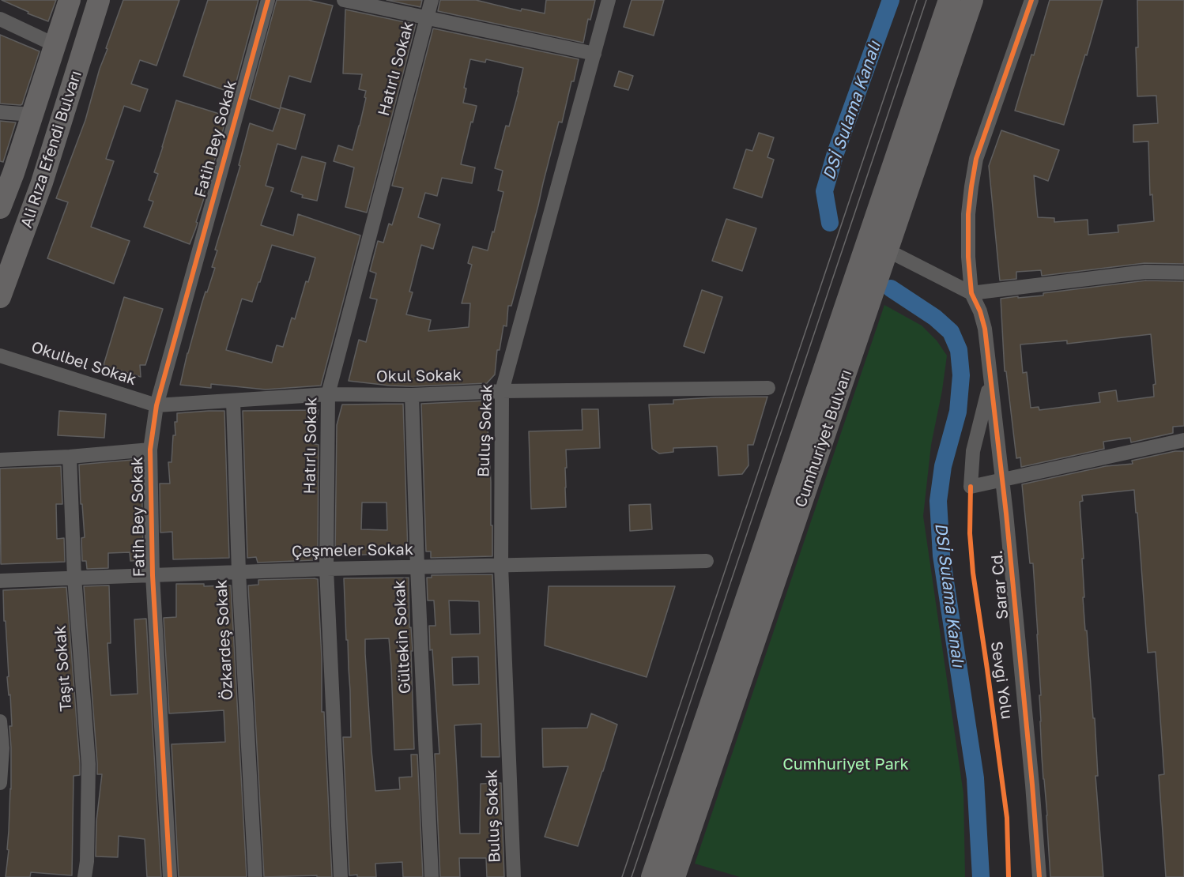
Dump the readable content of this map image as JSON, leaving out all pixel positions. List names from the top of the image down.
{
  "streets": {
    "main road": ["Ali Rıza Efendi Bulvarı", "Cumhuriyet Bulvarı"],
    "street": [
      "Hatırlı Sokak",
      "Fatih Bey Sokak",
      "Okulbel Sokak",
      "Okul Sokak",
      "Buluş Sokak",
      "Çeşmeler Sokak",
      "Sarar Cd.",
      "Gültekin Sokak",
      "Özkardeş Sokak",
      "Taşıt Sokak"
    ],
    "cycle path": ["Sevgi Yolu"]
  },
  "crossings": [
    ["Hatırlı Sokak", "Okul Sokak"],
    ["Hatırlı Sokak", "Çeşmeler Sokak"],
    ["Fatih Bey Sokak", "Okulbel Sokak"],
    ["Fatih Bey Sokak", "Okul Sokak"],
    ["Fatih Bey Sokak", "Çeşmeler Sokak"],
    ["Okulbel Sokak", "Okul Sokak"],
    ["Okul Sokak", "Buluş Sokak"],
    ["Okul Sokak", "Gültekin Sokak"],
    ["Okul Sokak", "Özkardeş Sokak"],
    ["Buluş Sokak", "Çeşmeler Sokak"],
    ["Çeşmeler Sokak", "Gültekin Sokak"],
    ["Çeşmeler Sokak", "Özkardeş Sokak"],
    ["Çeşmeler Sokak", "Taşıt Sokak"]
  ],
  "water": ["DSİ Sulama Kanalı"],
  "parks": ["Cumhuriyet Park"]
}
